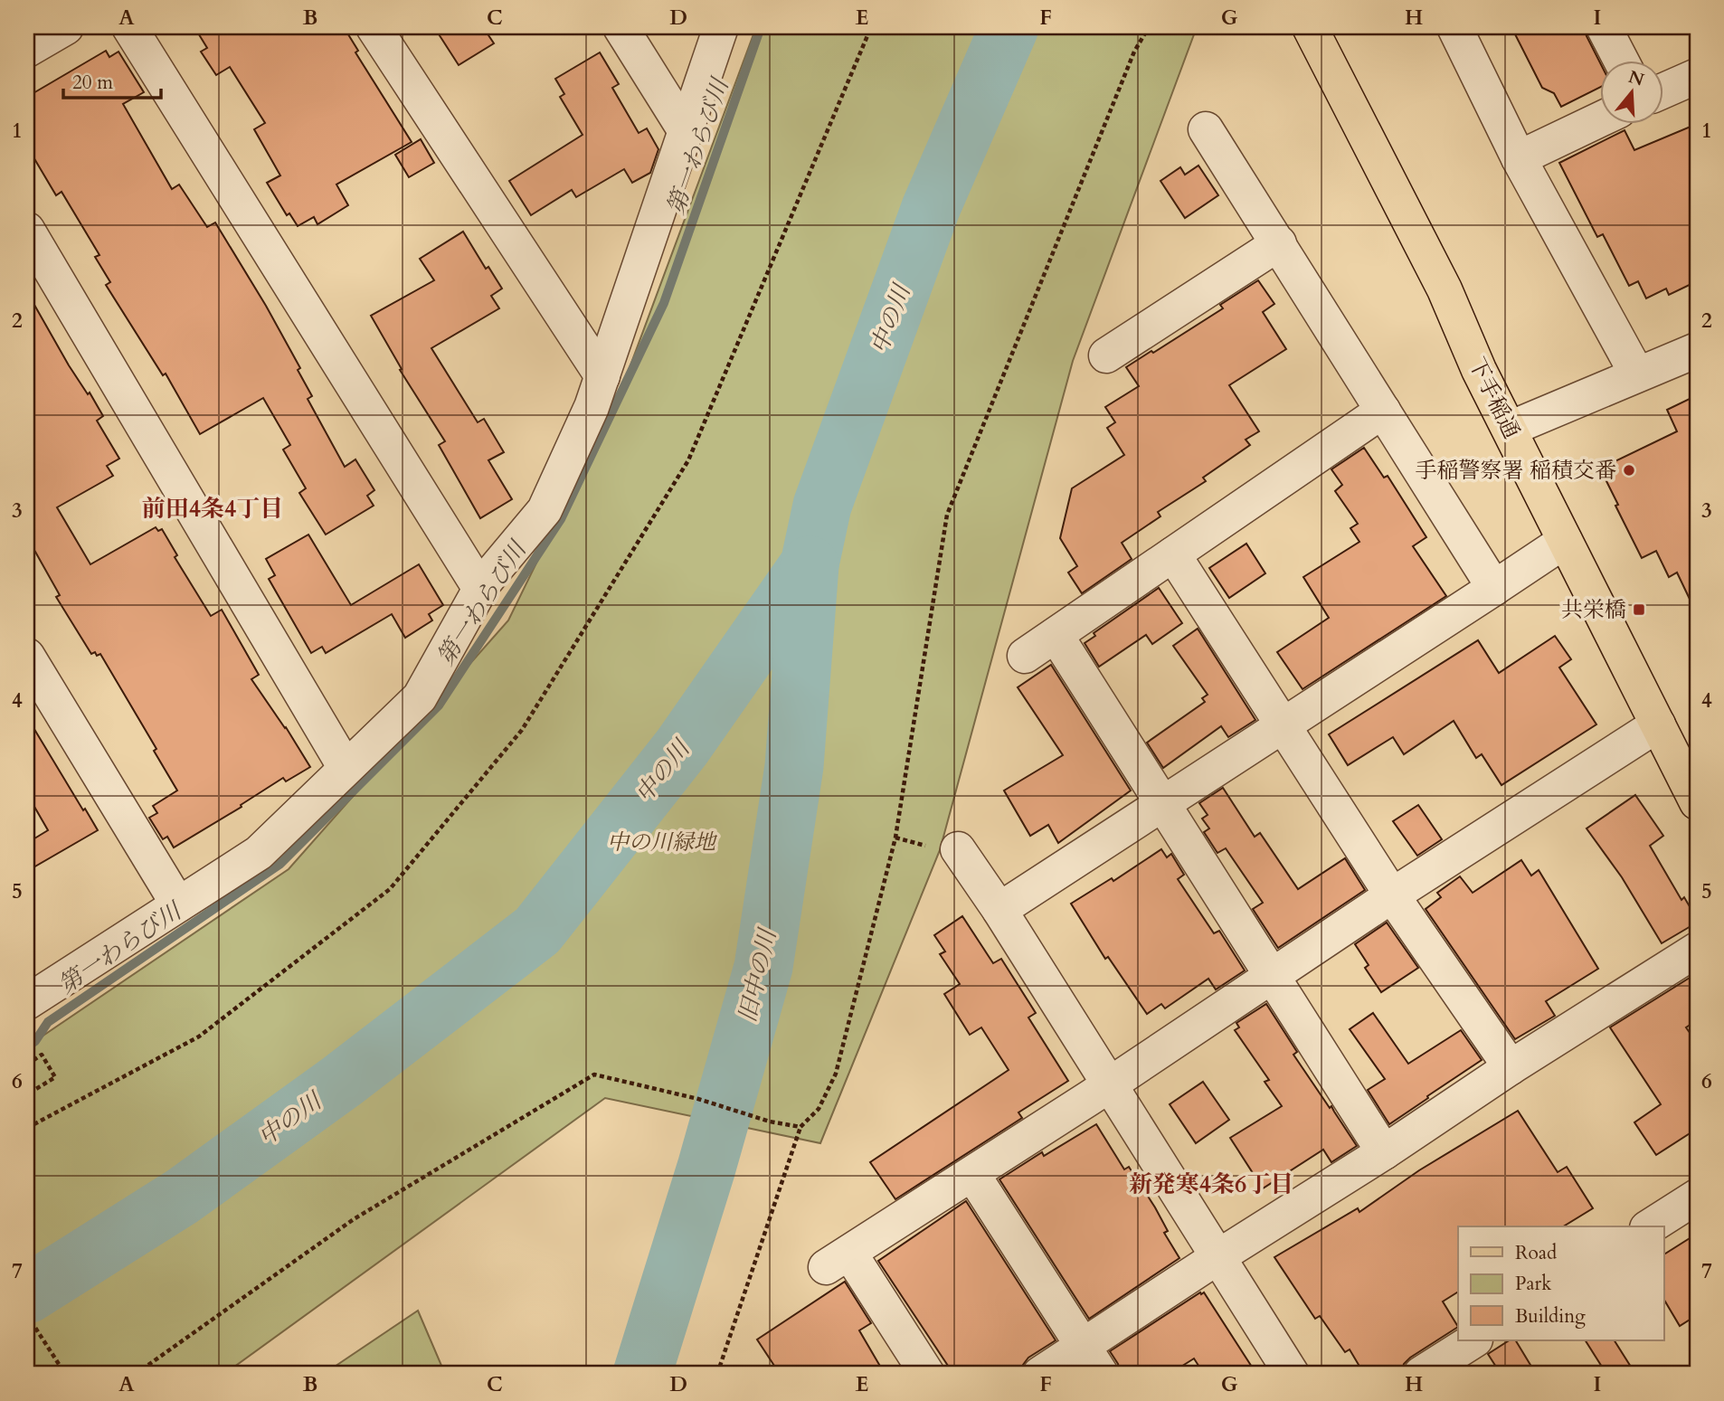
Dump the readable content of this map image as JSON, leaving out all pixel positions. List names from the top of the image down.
{
  "streets": {
    "main road": ["下手稲通"]
  },
  "districts": ["前田4条4丁目", "新発寒4条6丁目"],
  "water": ["第一わらび川", "中の川", "旧中の川"],
  "parks": ["中の川緑地"],
  "places": {
    "other": ["手稲警察署 稲積交番"],
    "transit": ["共栄橋"]
  },
  "legend": ["Road", "Park", "Building"],
  "scale_bar": "20 m",
  "north": "top",
  "grid": {
    "columns": [
      "A",
      "B",
      "C",
      "D",
      "E",
      "F",
      "G",
      "H",
      "I"
    ],
    "rows": [
      "1",
      "2",
      "3",
      "4",
      "5",
      "6",
      "7"
    ]
  }
}
